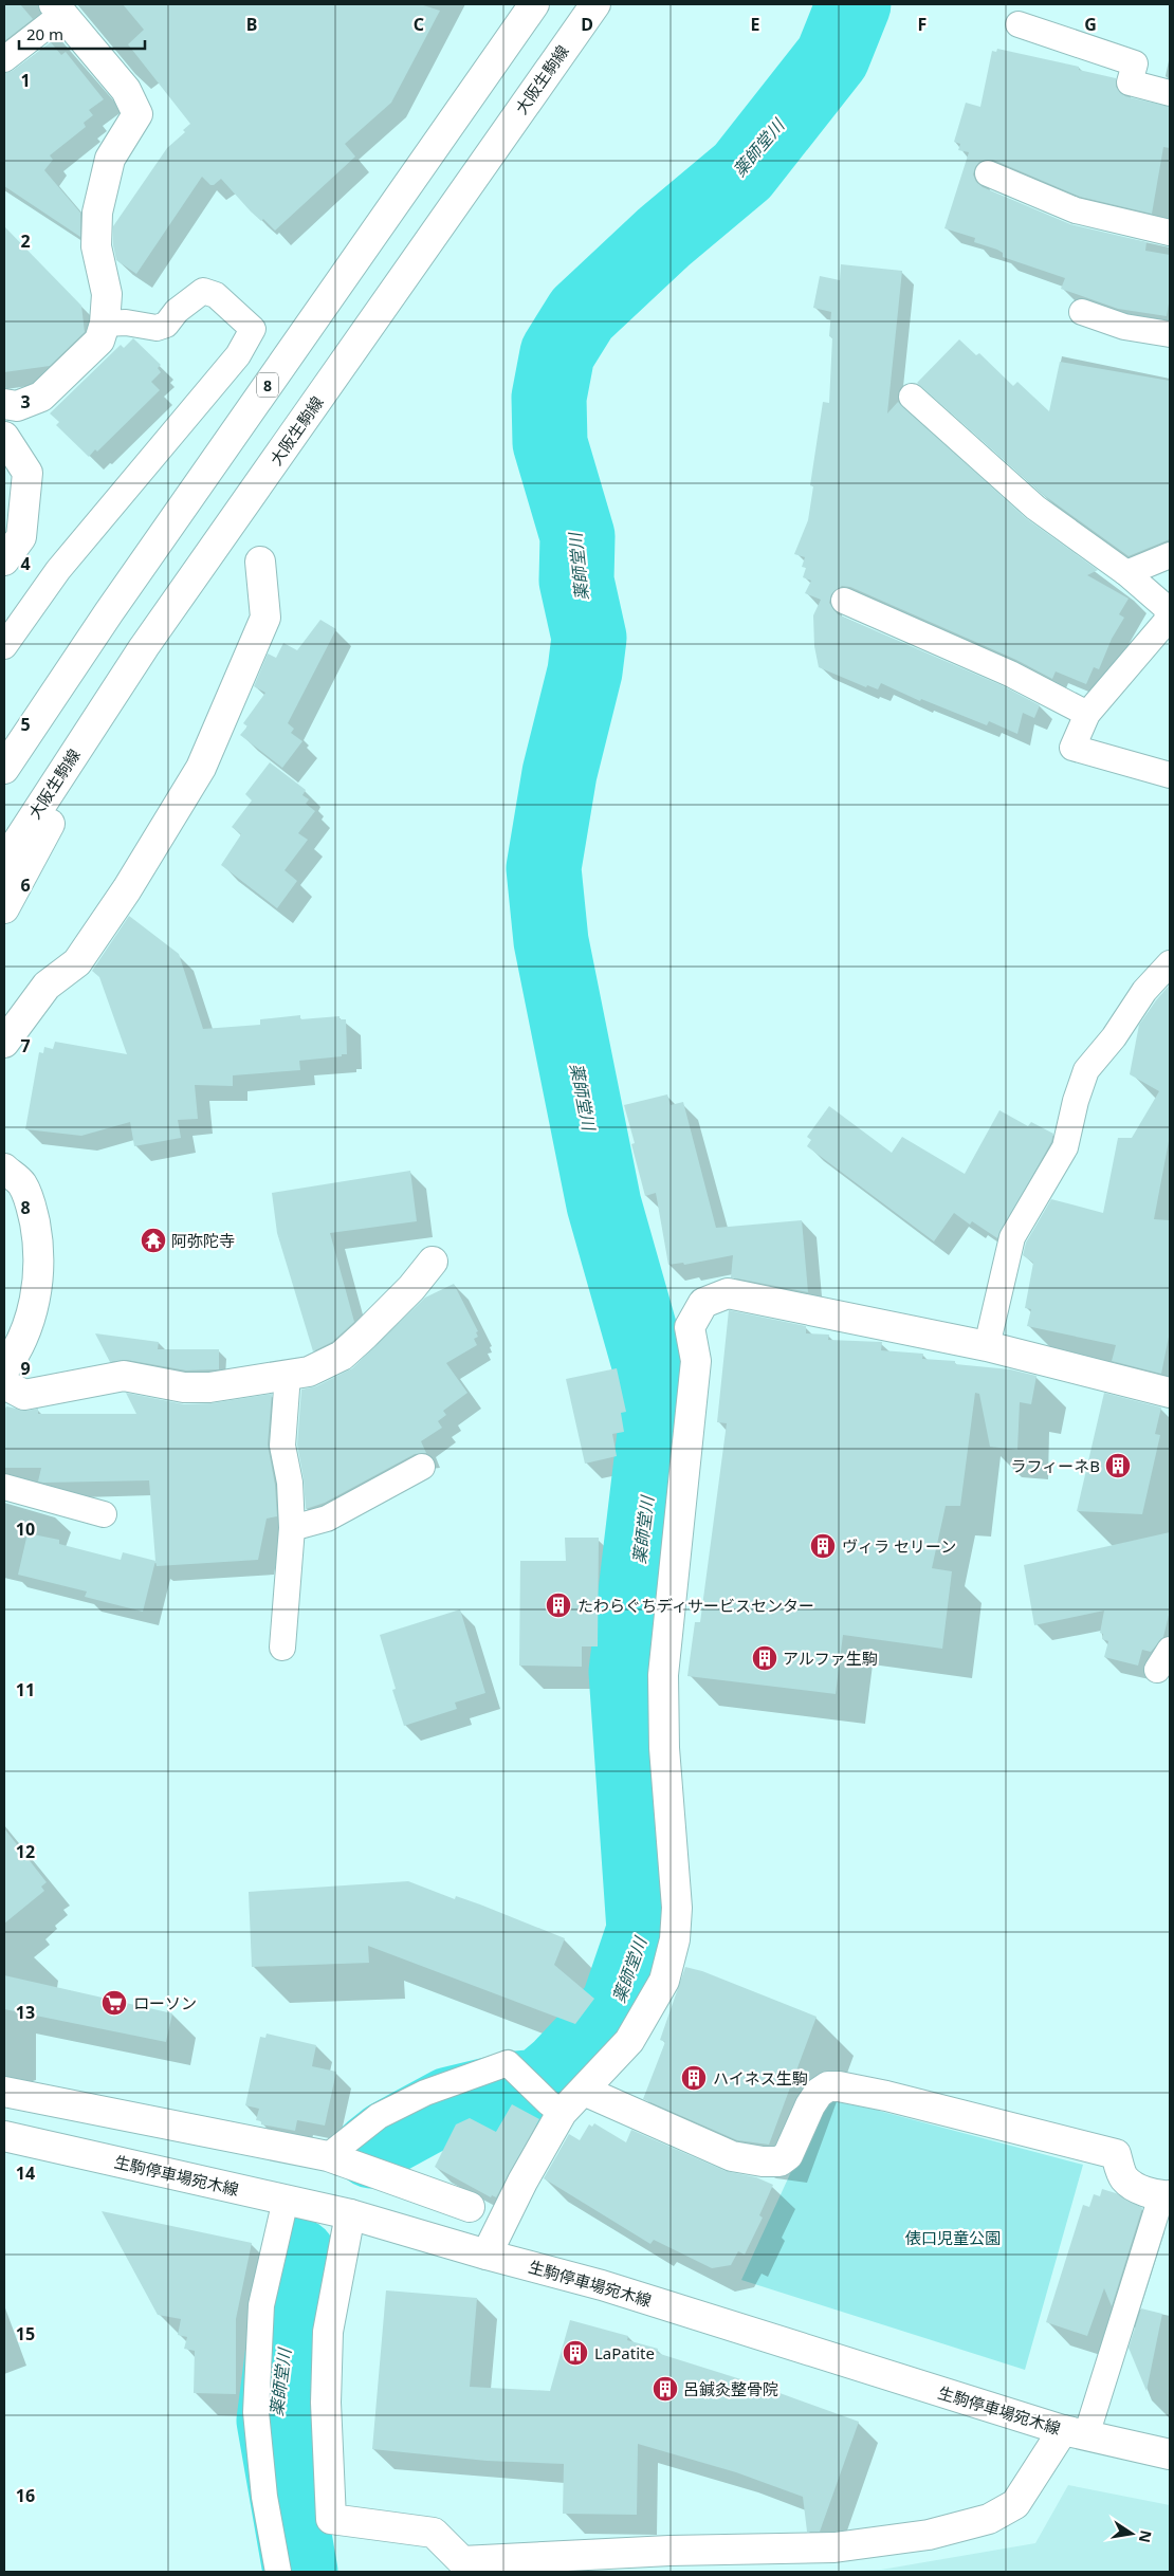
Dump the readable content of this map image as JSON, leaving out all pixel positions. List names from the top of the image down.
{
  "streets": {
    "street": ["大阪生駒線", "8", "生駒停車場宛木線"]
  },
  "water": ["薬師堂川"],
  "parks": ["俵口児童公園"],
  "places": {
    "temple": ["阿弥陀寺"],
    "building": [
      "ラフィーネB",
      "ヴィラ セリーン",
      "たわらぐちディサービスセンター",
      "アルファ生駒",
      "ハイネス生駒",
      "LaPatite",
      "呂鍼灸整骨院"
    ],
    "supermarket": ["ローソン"]
  },
  "scale_bar": "20 m",
  "north": "right",
  "grid": {
    "columns": [
      "B",
      "C",
      "D",
      "E",
      "F",
      "G"
    ],
    "rows": [
      "1",
      "2",
      "3",
      "4",
      "5",
      "6",
      "7",
      "8",
      "9",
      "10",
      "11",
      "12",
      "13",
      "14",
      "15",
      "16"
    ]
  }
}
